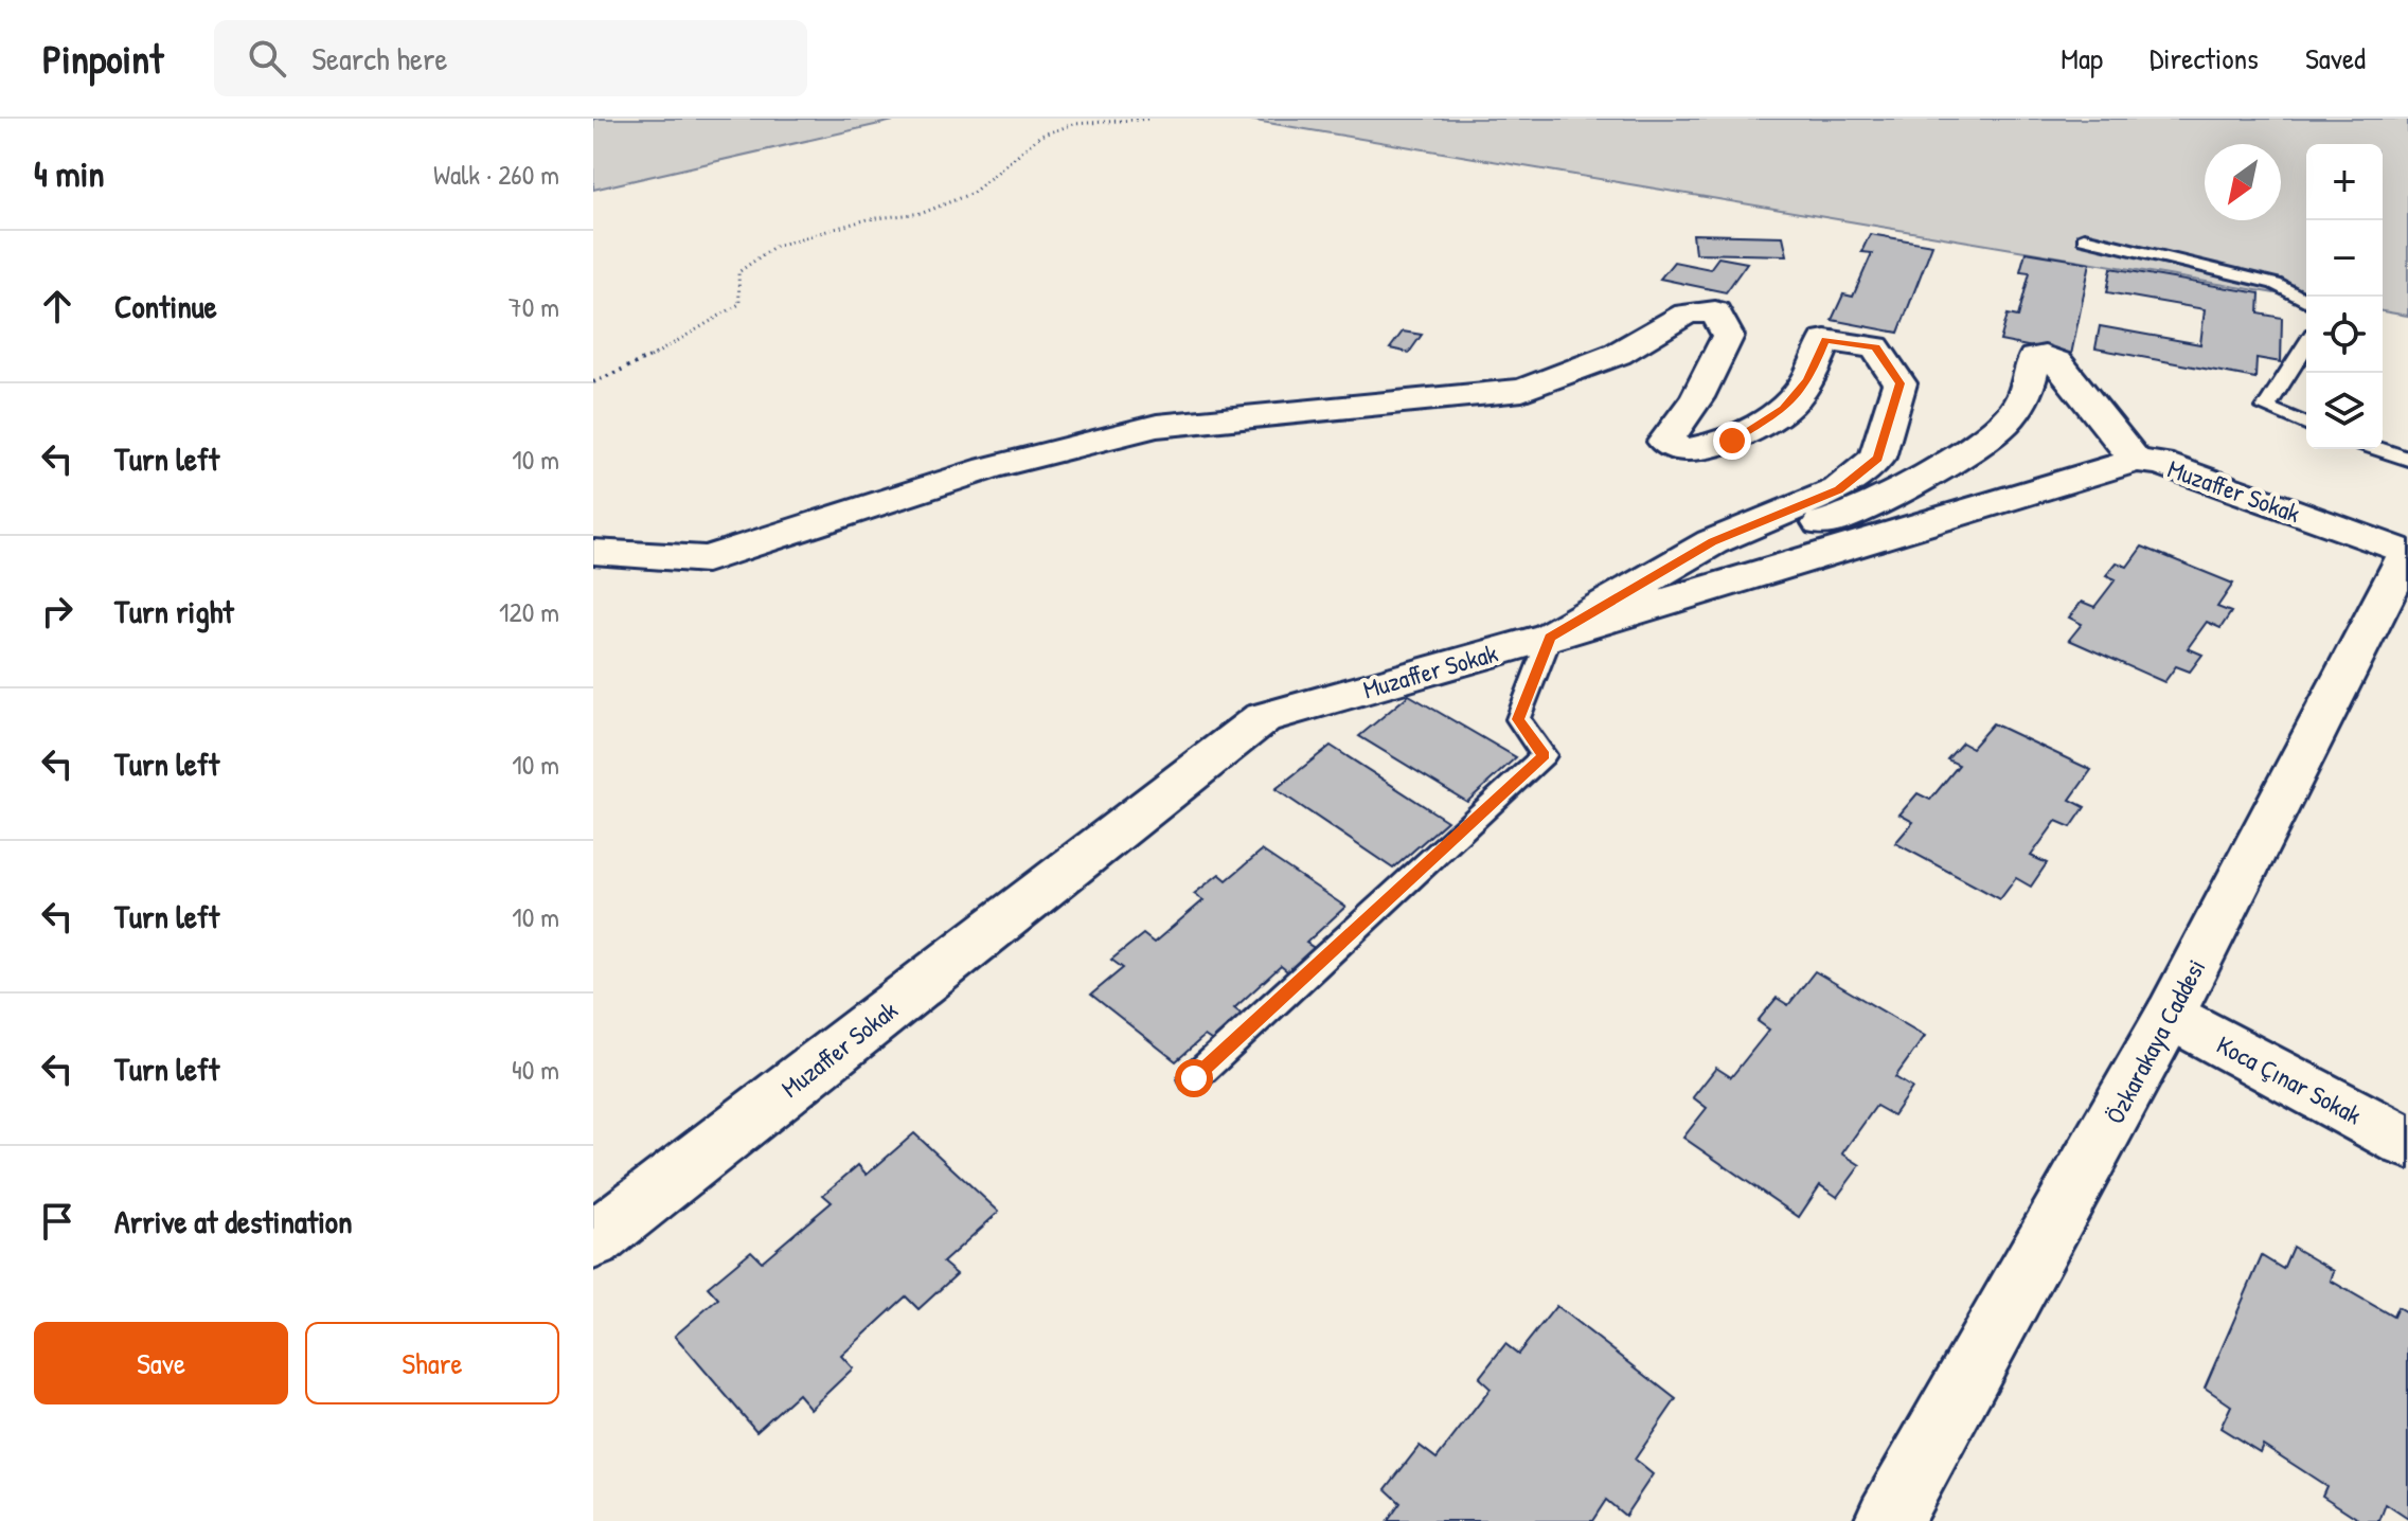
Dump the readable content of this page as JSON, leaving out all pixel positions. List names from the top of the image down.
{
  "streets": {
    "street": ["Muzaffer Sokak", "Özkarakaya Caddesi", "Koca Çınar Sokak"]
  },
  "crossings": [
    ["Muzaffer Sokak", "Özkarakaya Caddesi"],
    ["Özkarakaya Caddesi", "Koca Çınar Sokak"]
  ],
  "north": "bottom left",
  "page": {
    "header": "Pinpoint",
    "search": "Search here",
    "nav": ["Map", "Directions", "Saved"],
    "heading": ["4 min", "Walk · 260 m"],
    "map_buttons": ["+", "−"],
    "list": [
      ["Continue", "70 m"],
      ["Turn left", "10 m"],
      ["Turn right", "120 m"],
      ["Turn left", "10 m"],
      ["Turn left", "10 m"],
      ["Turn left", "40 m"],
      "Arrive at destination"
    ],
    "buttons": ["Save", "Share"]
  }
}
